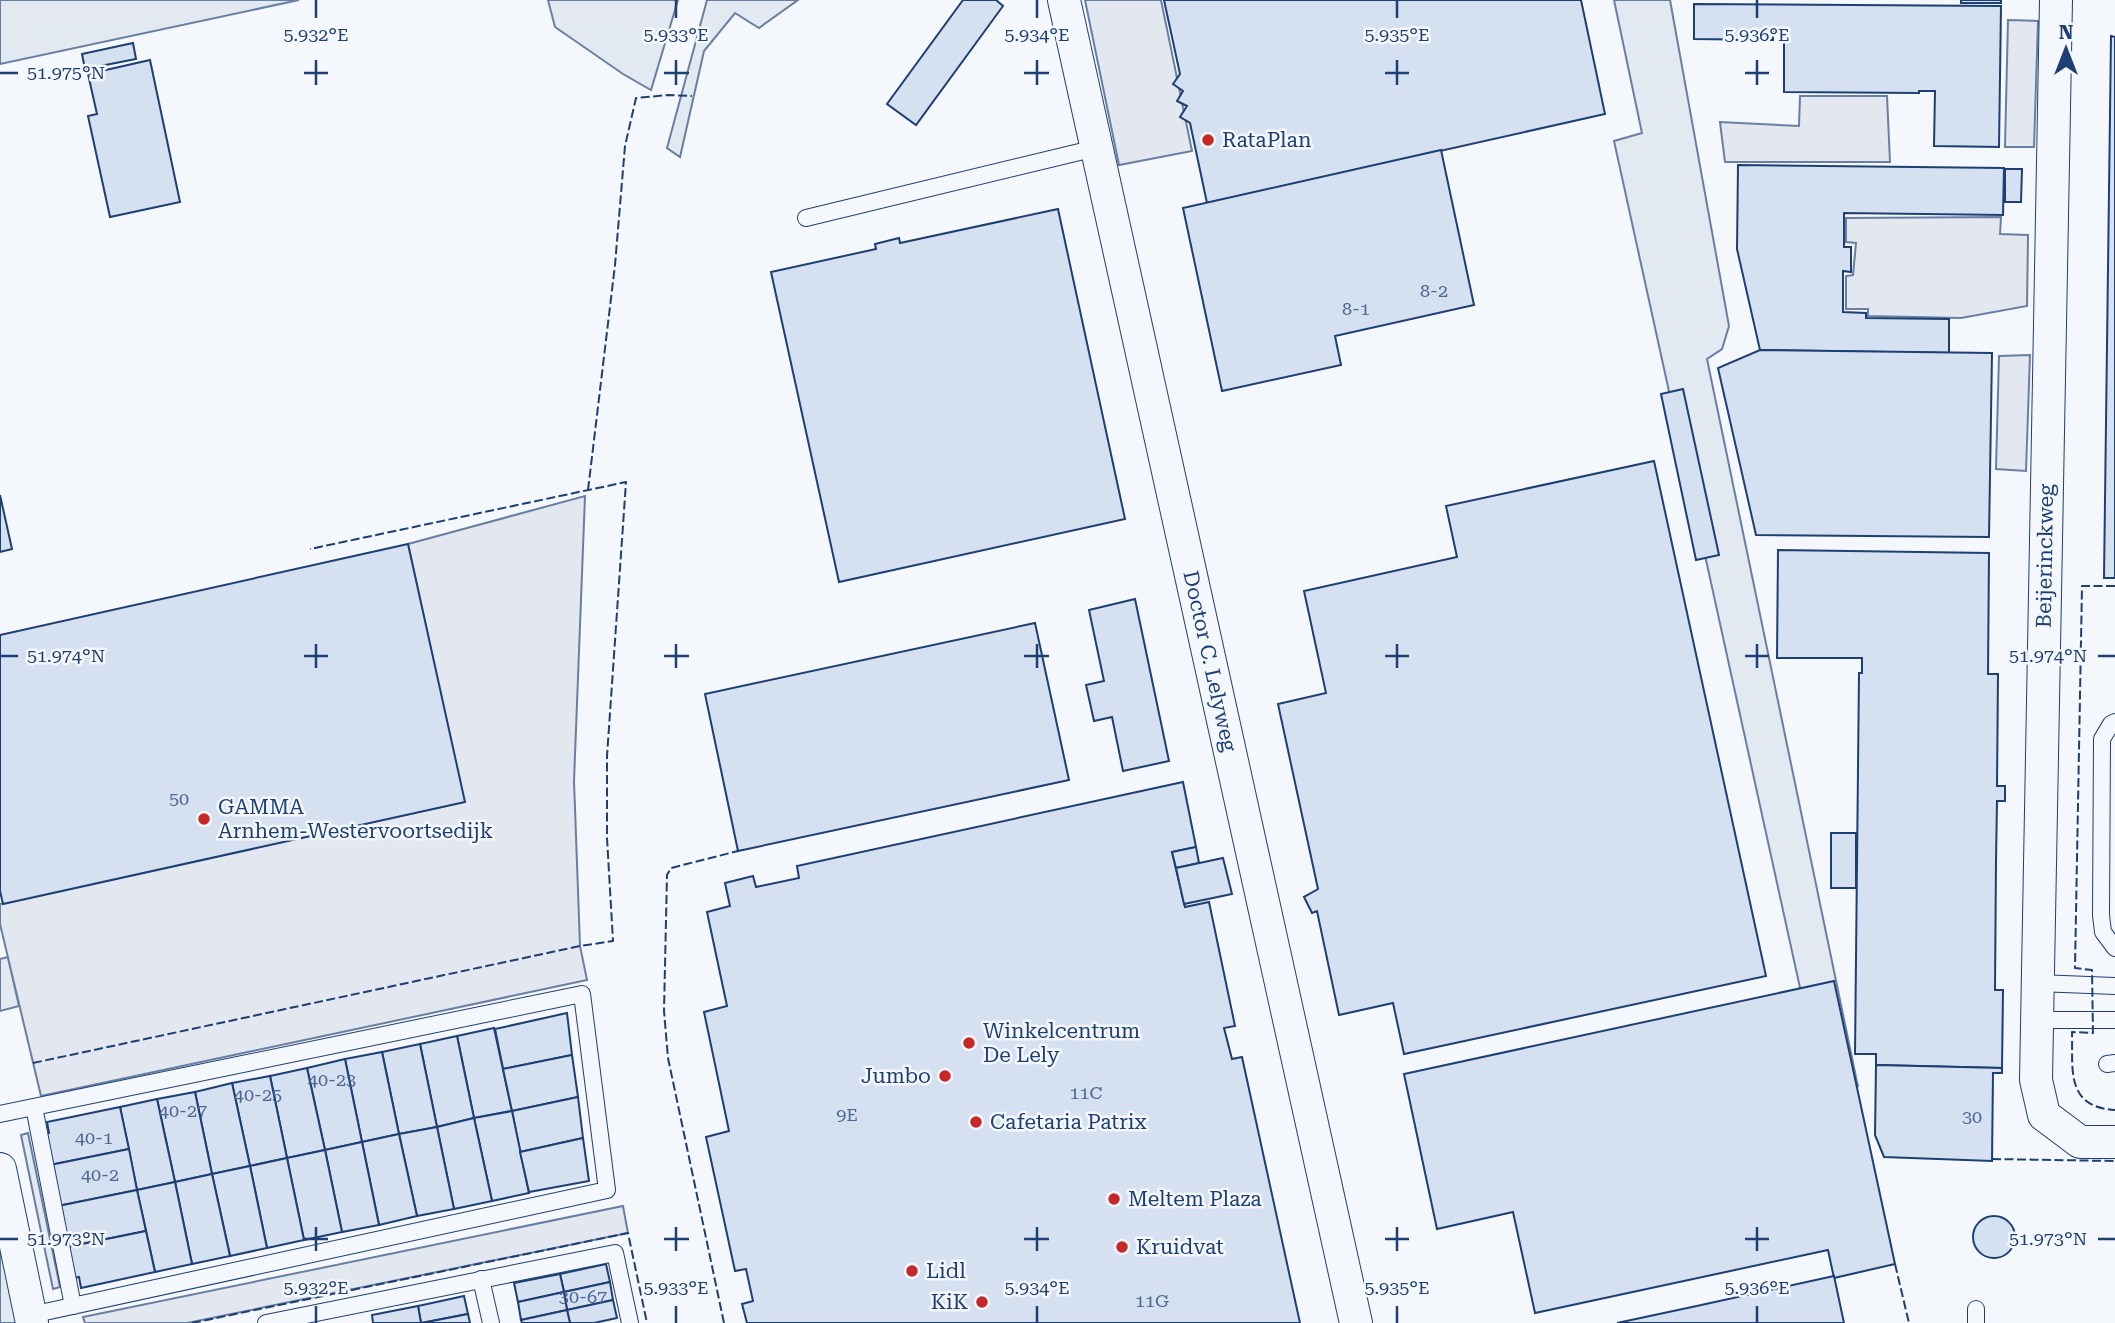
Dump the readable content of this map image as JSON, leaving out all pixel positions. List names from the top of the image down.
{
  "streets": {
    "street": ["Beijerinckweg", "Doctor C. Lelyweg"]
  },
  "places": [
    "RataPlan",
    "GAMMA Arnhem-Westervoortsedijk",
    "Winkelcentrum De Lely",
    "Jumbo",
    "Cafetaria Patrix",
    "Meltem Plaza",
    "Kruidvat",
    "Lidl",
    "KiK"
  ],
  "house_numbers": [
    "8-2",
    "8-1",
    "50",
    "40-23",
    "11C",
    "40-25",
    "40-27",
    "9E",
    "30",
    "40-1",
    "40-2",
    "30-67",
    "11G"
  ],
  "north": "top",
  "coordinates": [
    "5.932°E",
    "5.933°E",
    "5.934°E",
    "5.935°E",
    "5.936°E",
    "51.975°N",
    "51.974°N",
    "51.973°N"
  ]
}
